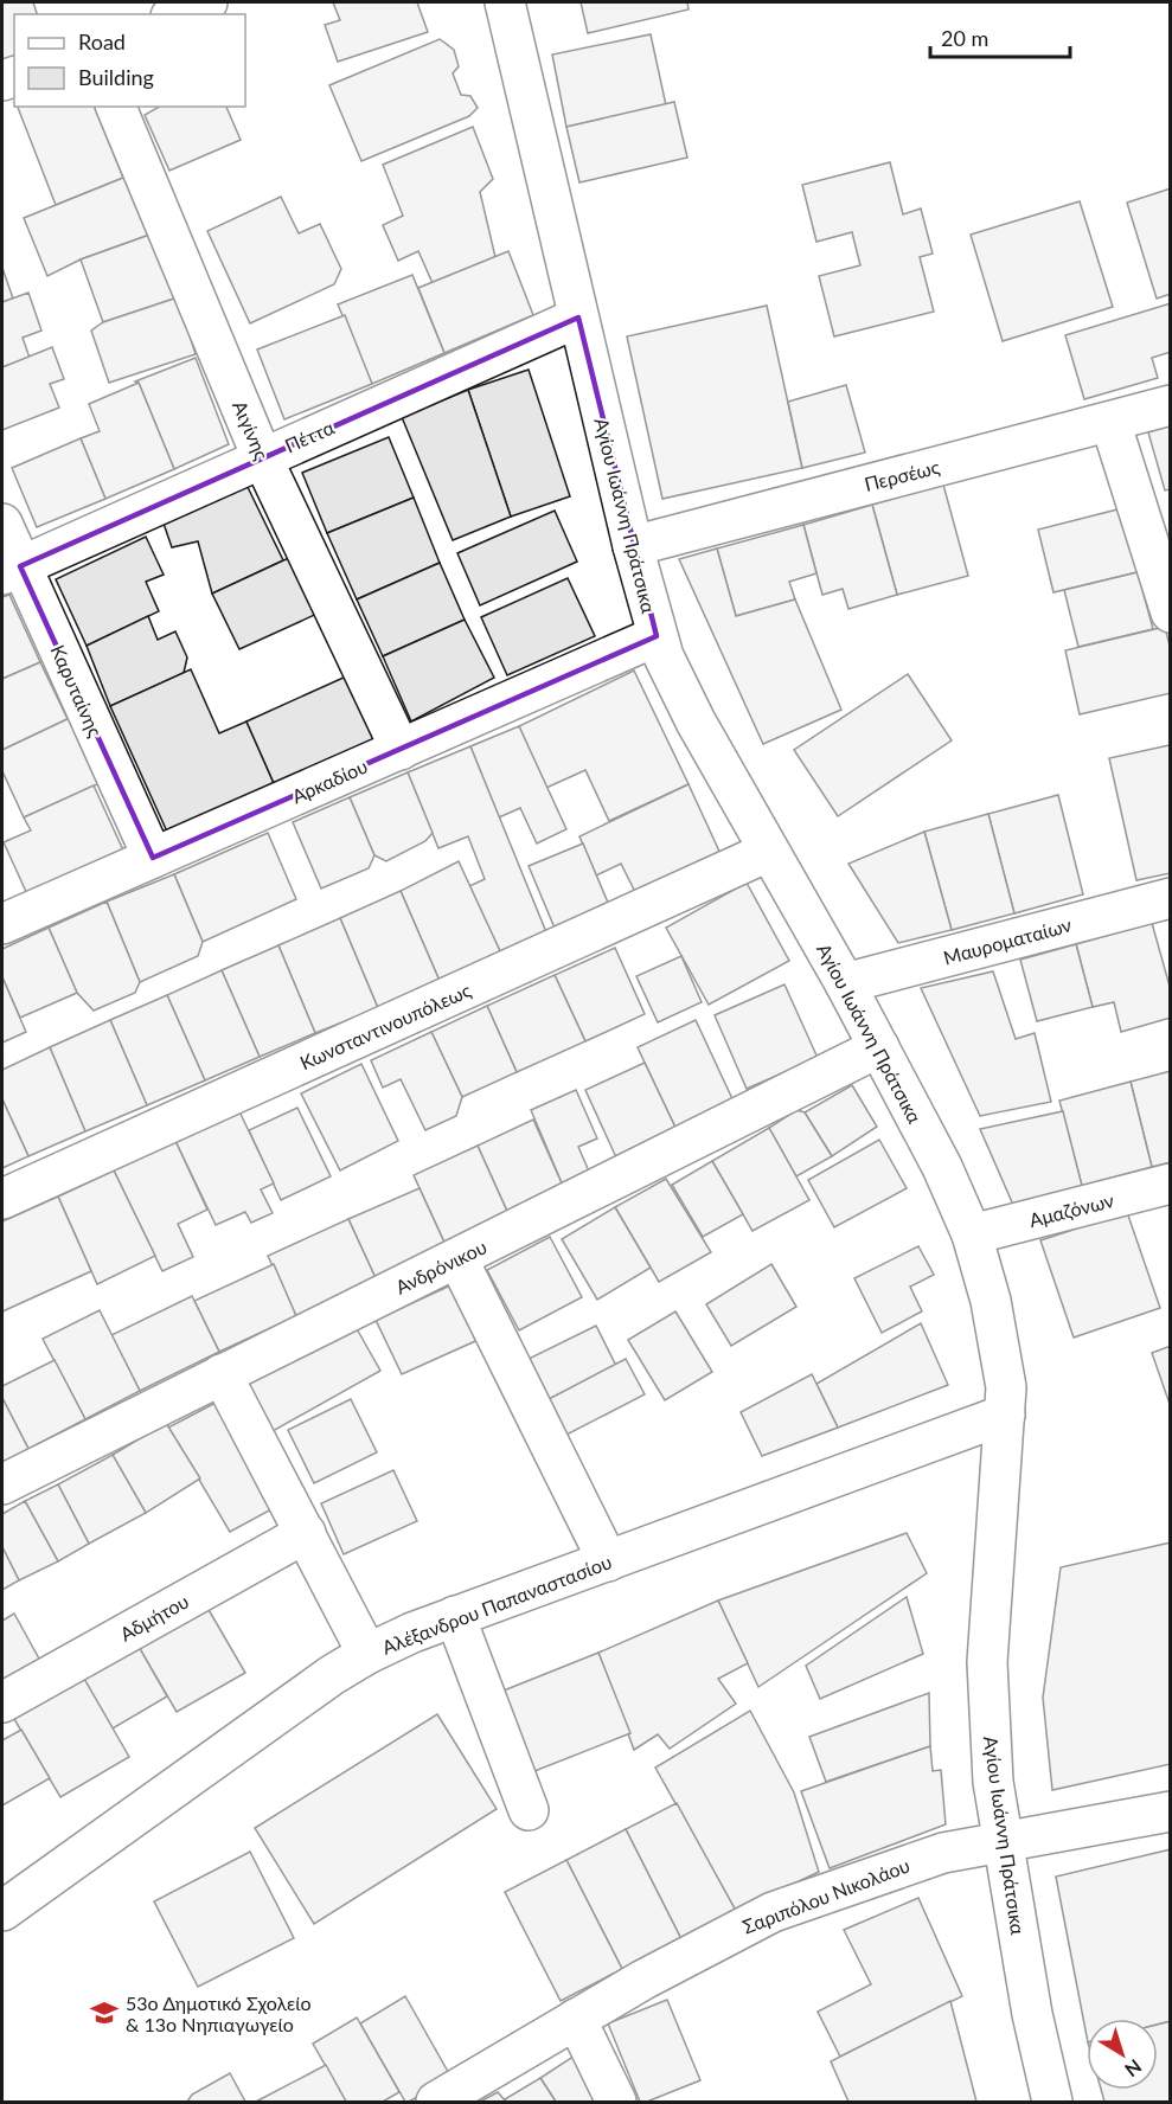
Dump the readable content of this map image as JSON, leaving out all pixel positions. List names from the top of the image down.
{
  "streets": {
    "street": [
      "Αιγίνης",
      "Πέττα",
      "Περσέως",
      "Αγίου Ιωάννη Πράτσικα",
      "Καρυταίνης",
      "Αρκαδίου",
      "Μαυροματαίων",
      "Κωνσταντινουπόλεως",
      "Αμαζόνων",
      "Ανδρόνικου",
      "Αλέξανδρου Παπαναστασίου",
      "Αδμήτου",
      "Σαριπόλου Νικολάου"
    ]
  },
  "crossings": [
    ["Αιγίνης", "Πέττα"],
    ["Αιγίνης", "Αρκαδίου"],
    ["Πέττα", "Αγίου Ιωάννη Πράτσικα"],
    ["Πέττα", "Καρυταίνης"],
    ["Περσέως", "Αγίου Ιωάννη Πράτσικα"],
    ["Αγίου Ιωάννη Πράτσικα", "Αρκαδίου"],
    ["Αγίου Ιωάννη Πράτσικα", "Μαυροματαίων"],
    ["Αγίου Ιωάννη Πράτσικα", "Κωνσταντινουπόλεως"],
    ["Αγίου Ιωάννη Πράτσικα", "Αμαζόνων"],
    ["Αγίου Ιωάννη Πράτσικα", "Ανδρόνικου"],
    ["Αγίου Ιωάννη Πράτσικα", "Αλέξανδρου Παπαναστασίου"],
    ["Αγίου Ιωάννη Πράτσικα", "Σαριπόλου Νικολάου"],
    ["Καρυταίνης", "Αρκαδίου"]
  ],
  "places": {
    "school or university": ["53ο Δημοτικό Σχολείο & 13ο Νηπιαγωγείο"]
  },
  "legend": ["Road", "Building"],
  "scale_bar": "20 m",
  "north": "bottom right"
}
